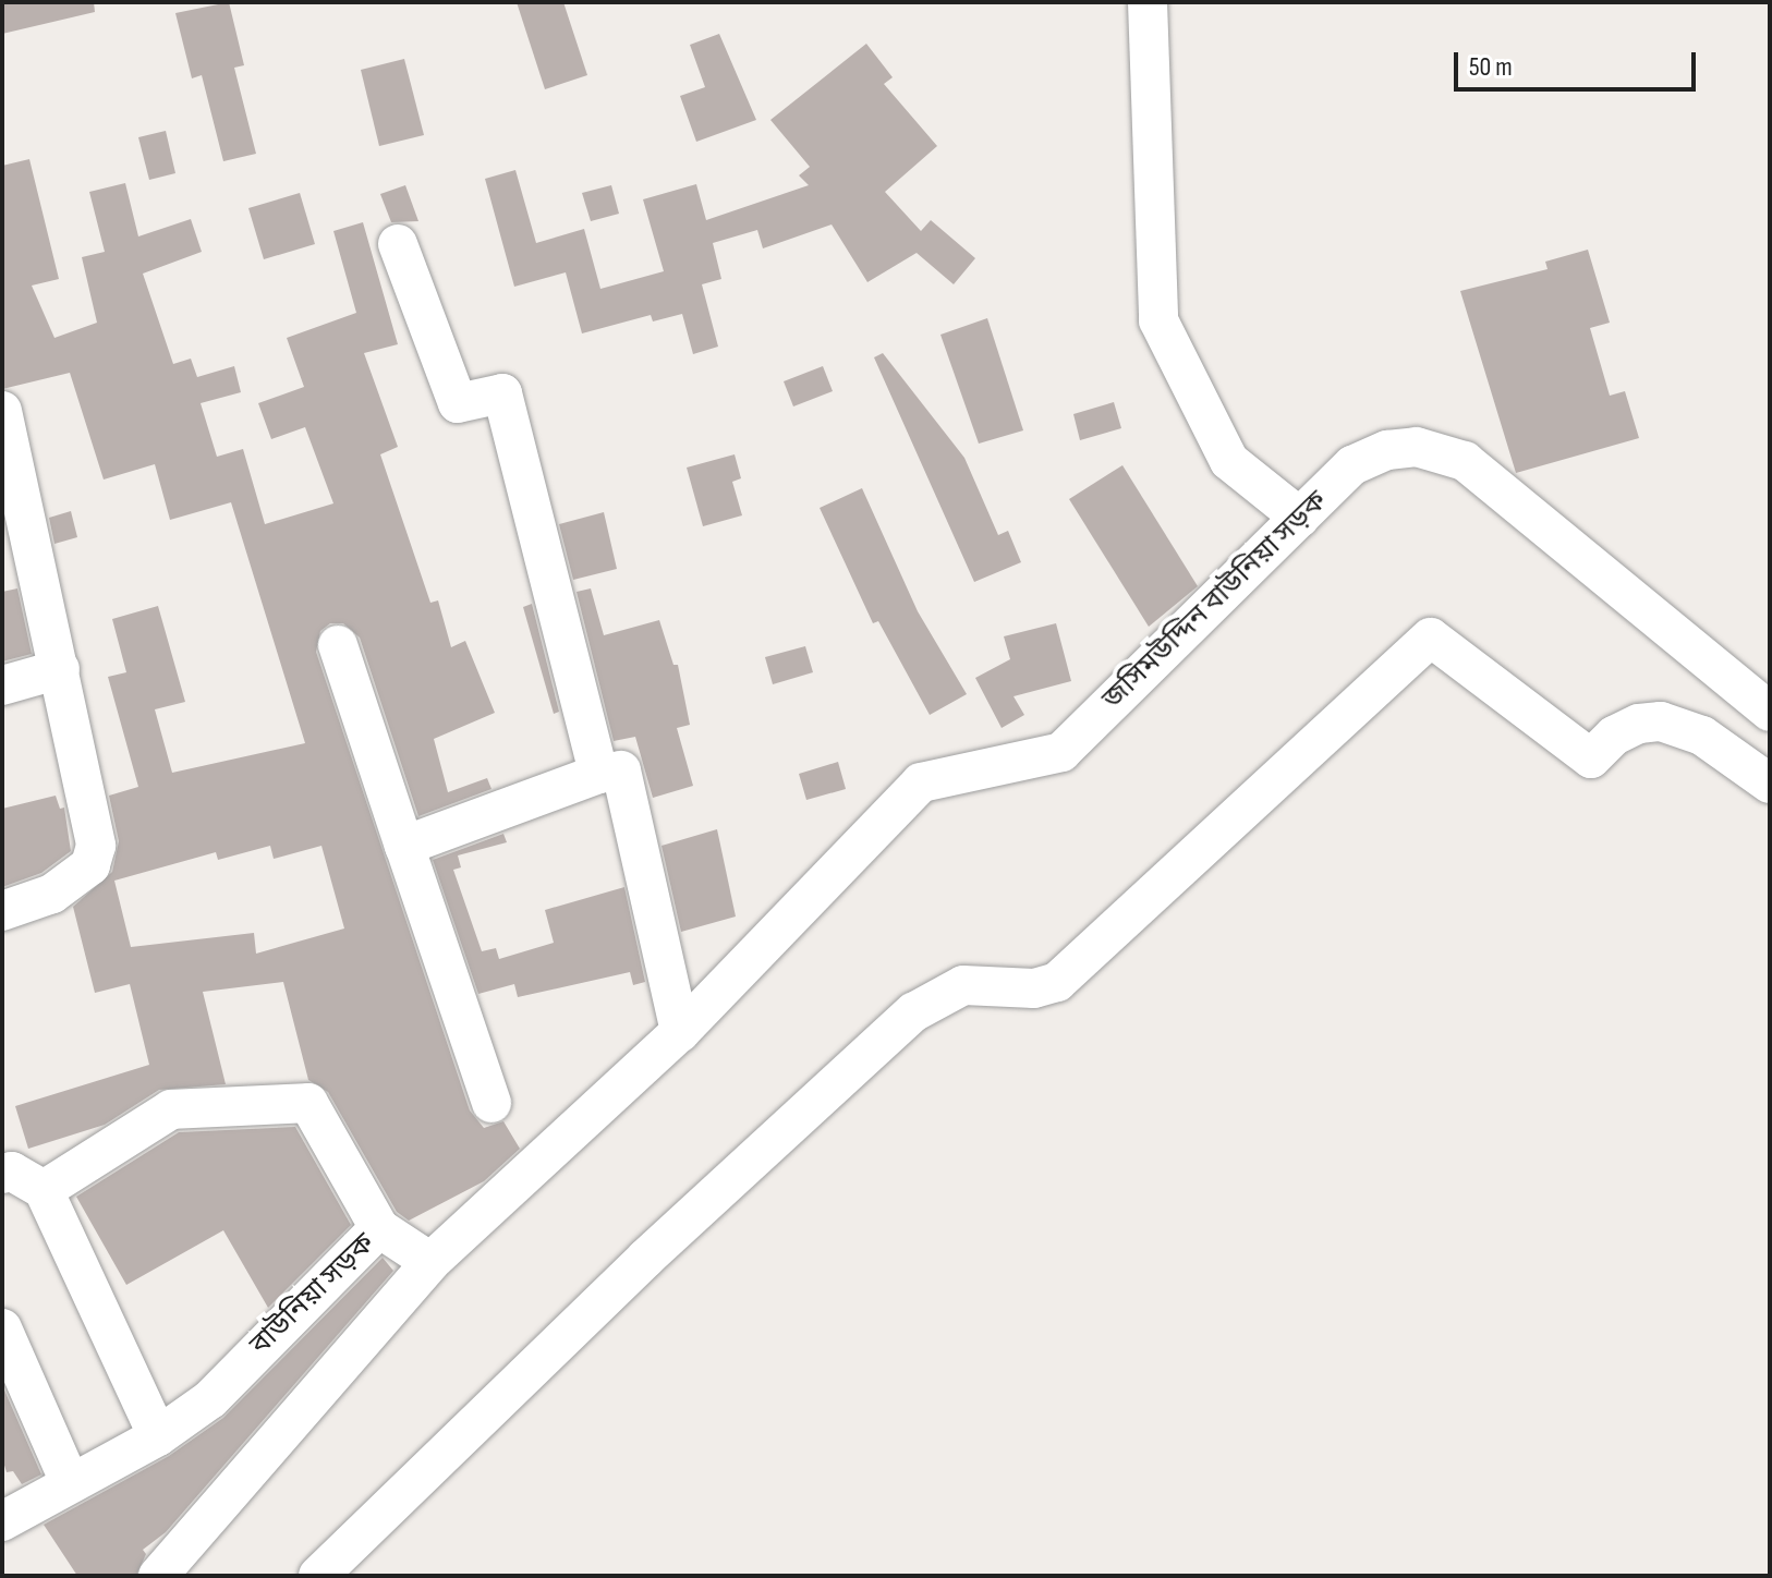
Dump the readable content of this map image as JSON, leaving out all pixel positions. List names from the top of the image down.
{
  "streets": {
    "street": ["জসিমউদ্দিন বাউনিয়া সড়ক", "বাউনিয়া সড়ক"]
  },
  "scale_bar": "50 m"
}
